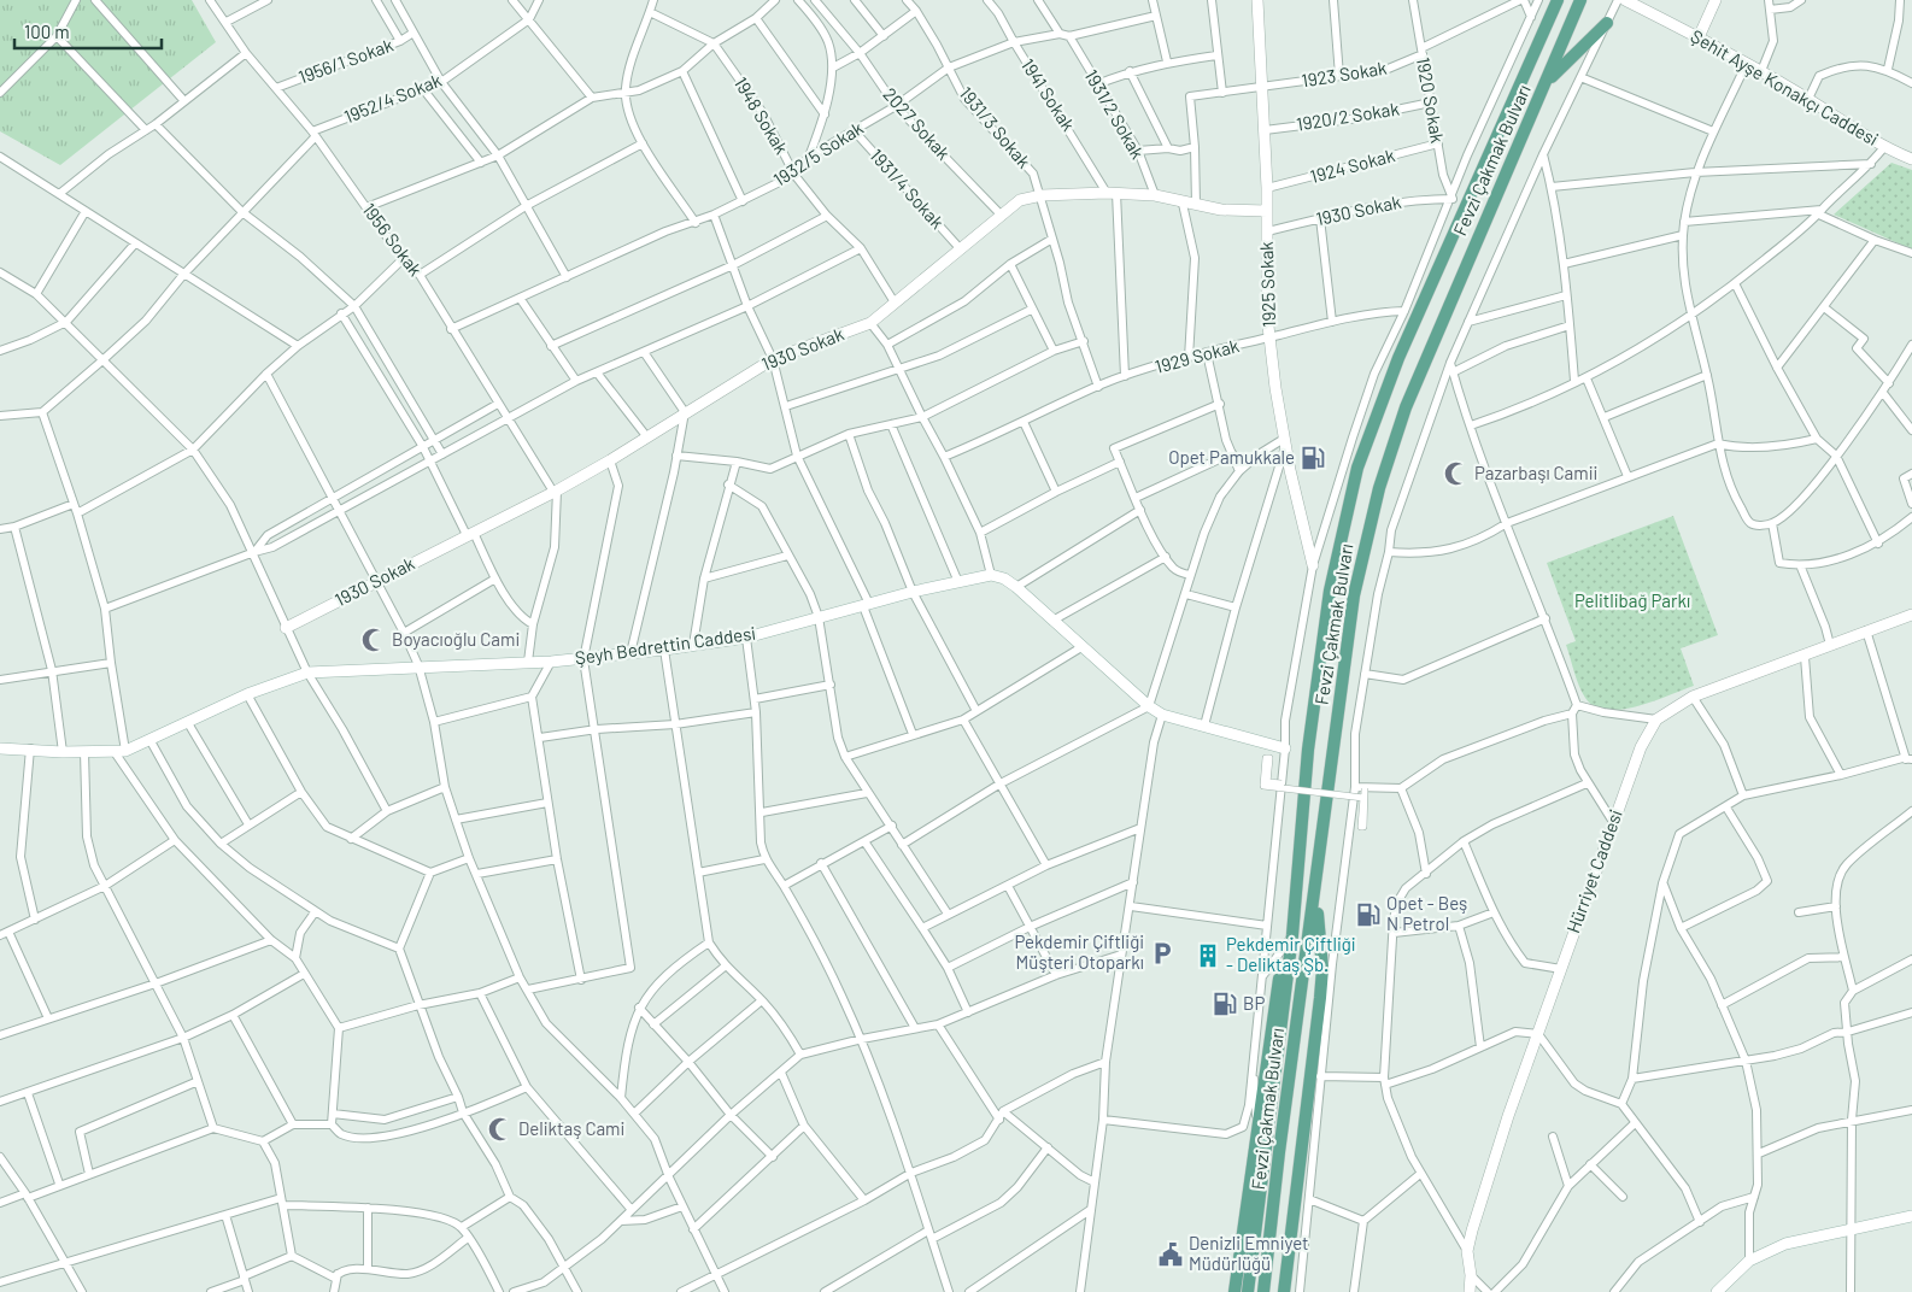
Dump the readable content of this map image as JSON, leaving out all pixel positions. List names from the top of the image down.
{
  "streets": {
    "main road": ["Fevzi Çakmak Bulvarı"],
    "street": [
      "1956/1 Sokak",
      "1923 Sokak",
      "Şehit Ayşe Konakçı Caddesi",
      "1941 Sokak",
      "1952/4 Sokak",
      "1920 Sokak",
      "1931/2 Sokak",
      "1948 Sokak",
      "1920/2 Sokak",
      "2027 Sokak",
      "1931/3 Sokak",
      "1932/5 Sokak",
      "1924 Sokak",
      "1931/4 Sokak",
      "1930 Sokak",
      "1956 Sokak",
      "1925 Sokak",
      "1929 Sokak",
      "Şeyh Bedrettin Caddesi",
      "Hürriyet Caddesi"
    ]
  },
  "crossings": [
    ["1956/1 Sokak", "1956 Sokak"],
    ["1923 Sokak", "1920 Sokak"],
    ["1923 Sokak", "1925 Sokak"],
    ["1941 Sokak", "1932/5 Sokak"],
    ["1941 Sokak", "1930 Sokak"],
    ["1952/4 Sokak", "1956 Sokak"],
    ["1920 Sokak", "1920/2 Sokak"],
    ["1920 Sokak", "1924 Sokak"],
    ["1920 Sokak", "1930 Sokak"],
    ["1931/2 Sokak", "1932/5 Sokak"],
    ["1931/2 Sokak", "1930 Sokak"],
    ["1948 Sokak", "1932/5 Sokak"],
    ["1948 Sokak", "1930 Sokak"],
    ["1920/2 Sokak", "1925 Sokak"],
    ["2027 Sokak", "1932/5 Sokak"],
    ["2027 Sokak", "1930 Sokak"],
    ["1931/3 Sokak", "1932/5 Sokak"],
    ["1931/3 Sokak", "1930 Sokak"],
    ["1931/3 Sokak", "1929 Sokak"],
    ["1932/5 Sokak", "1931/4 Sokak"],
    ["1932/5 Sokak", "1956 Sokak"],
    ["1924 Sokak", "1925 Sokak"],
    ["1931/4 Sokak", "1930 Sokak"],
    ["1930 Sokak", "1956 Sokak"],
    ["1930 Sokak", "1925 Sokak"],
    ["1925 Sokak", "1929 Sokak"]
  ],
  "parks": ["Pelitlibağ Parkı"],
  "places": {
    "fuel station": ["Opet Pamukkale", "Opet - Beş N Petrol", "BP"],
    "mosque": ["Pazarbaşı Camii", "Boyacıoğlu Cami", "Deliktaş Cami"],
    "parking": ["Pekdemir Çiftliği Müşteri Otoparkı"],
    "building": ["Pekdemir Çiftliği - Deliktaş Şb."],
    "public building": ["Denizli Emniyet Müdürlüğü"]
  },
  "scale_bar": "100 m"
}
